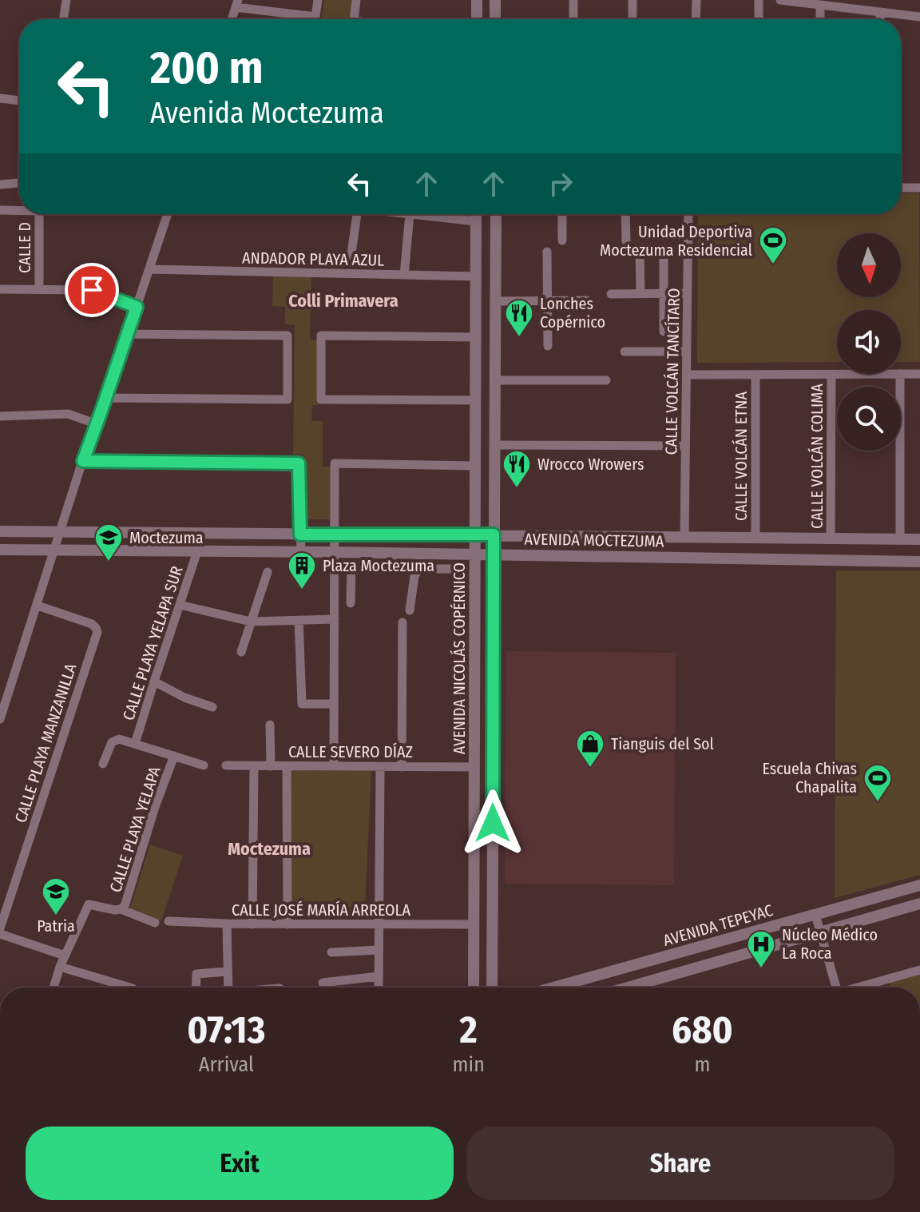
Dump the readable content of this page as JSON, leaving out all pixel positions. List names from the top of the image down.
{
  "streets": {
    "street": [
      "CALLE D",
      "ANDADOR PLAYA AZUL",
      "CALLE VOLCÁN TANCÍTARO",
      "CALLE VOLCÁN ETNA",
      "CALLE VOLCÁN COLIMA",
      "AVENIDA MOCTEZUMA",
      "CALLE PLAYA YELAPA SUR",
      "AVENIDA NICOLÁS COPÉRNICO",
      "CALLE PLAYA MANZANILLA",
      "CALLE SEVERO DÍAZ",
      "CALLE PLAYA YELAPA",
      "CALLE JOSÉ MARÍA ARREOLA",
      "AVENIDA TEPEYAC"
    ]
  },
  "crossings": [
    ["ANDADOR PLAYA AZUL", "AVENIDA NICOLÁS COPÉRNICO"],
    ["CALLE VOLCÁN TANCÍTARO", "AVENIDA MOCTEZUMA"],
    ["CALLE VOLCÁN ETNA", "AVENIDA MOCTEZUMA"],
    ["CALLE VOLCÁN COLIMA", "AVENIDA MOCTEZUMA"],
    ["AVENIDA MOCTEZUMA", "CALLE PLAYA YELAPA SUR"],
    ["AVENIDA MOCTEZUMA", "AVENIDA NICOLÁS COPÉRNICO"],
    ["AVENIDA NICOLÁS COPÉRNICO", "CALLE SEVERO DÍAZ"],
    ["AVENIDA NICOLÁS COPÉRNICO", "CALLE JOSÉ MARÍA ARREOLA"]
  ],
  "districts": ["Colli Primavera", "Moctezuma"],
  "places": {
    "sports": ["Unidad Deportiva Moctezuma Residencial", "Escuela Chivas Chapalita"],
    "restaurant": ["Lonches Copérnico", "Wrocco Wrowers"],
    "school or university": ["Moctezuma", "Patria"],
    "building": ["Plaza Moctezuma"],
    "shop": ["Tianguis del Sol"],
    "hospital": ["Núcleo Médico La Roca"]
  },
  "north": "bottom",
  "page": {
    "turn": ["200 m", "Avenida Moctezuma"],
    "eta": [
      "07:13",
      "Arrival",
      "2",
      "min",
      "680",
      "m"
    ],
    "buttons": ["Exit", "Share"]
  }
}
